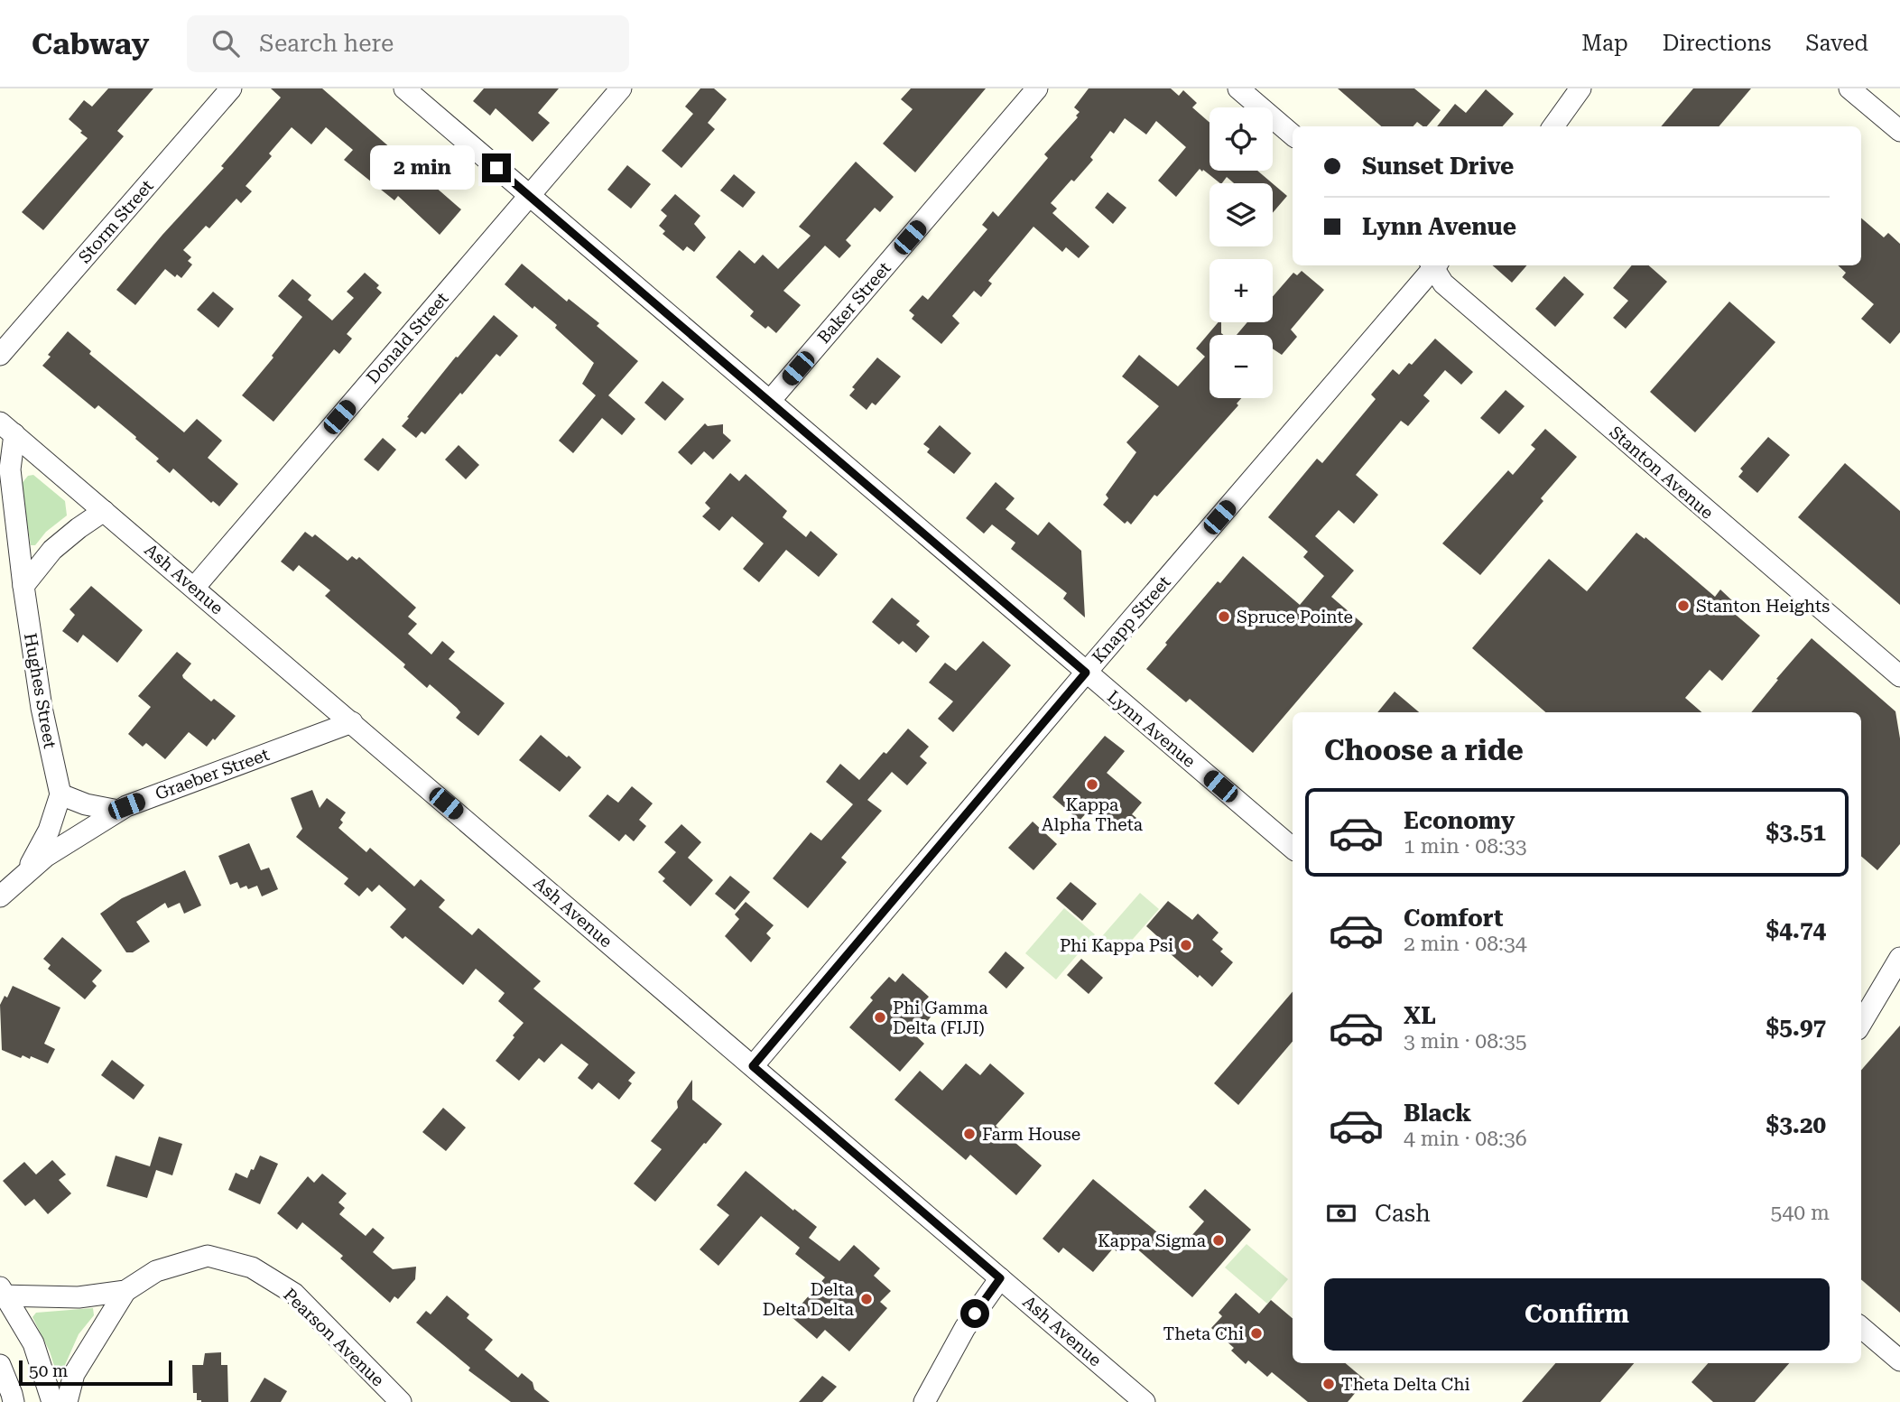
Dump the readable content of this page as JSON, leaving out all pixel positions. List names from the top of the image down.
{
  "streets": {
    "street": [
      "Storm Street",
      "Baker Street",
      "Donald Street",
      "Stanton Avenue",
      "Ash Avenue",
      "Knapp Street",
      "Hughes Street",
      "Lynn Avenue",
      "Graeber Street",
      "Pearson Avenue"
    ]
  },
  "crossings": [
    ["Baker Street", "Lynn Avenue"],
    ["Donald Street", "Ash Avenue"],
    ["Donald Street", "Lynn Avenue"],
    ["Ash Avenue", "Knapp Street"],
    ["Ash Avenue", "Hughes Street"],
    ["Ash Avenue", "Graeber Street"],
    ["Knapp Street", "Lynn Avenue"]
  ],
  "places": [
    "Stanton Heights",
    "Spruce Pointe",
    "Kappa Alpha Theta",
    "Phi Kappa Psi",
    "Phi Gamma Delta (FIJI)",
    "Farm House",
    "Kappa Sigma",
    "Delta Delta Delta",
    "Theta Chi",
    "Theta Delta Chi"
  ],
  "scale_bar": "50 m",
  "page": {
    "header": "Cabway",
    "search": "Search here",
    "nav": ["Map", "Directions", "Saved"],
    "map_buttons": ["+", "−"],
    "banner": ["Sunset Drive", "Lynn Avenue"],
    "bubble": "2 min",
    "heading": "Choose a ride",
    "list": [
      {
        "name": "Economy",
        "note": "1 min · 08:33",
        "value": "$3.51"
      },
      {
        "name": "Comfort",
        "note": "2 min · 08:34",
        "value": "$4.74"
      },
      {
        "name": "XL",
        "note": "3 min · 08:35",
        "value": "$5.97"
      },
      {
        "name": "Black",
        "note": "4 min · 08:36",
        "value": "$3.20"
      }
    ],
    "pay": ["Cash", "540 m"],
    "buttons": "Confirm",
    "scale": "50 m"
  }
}
